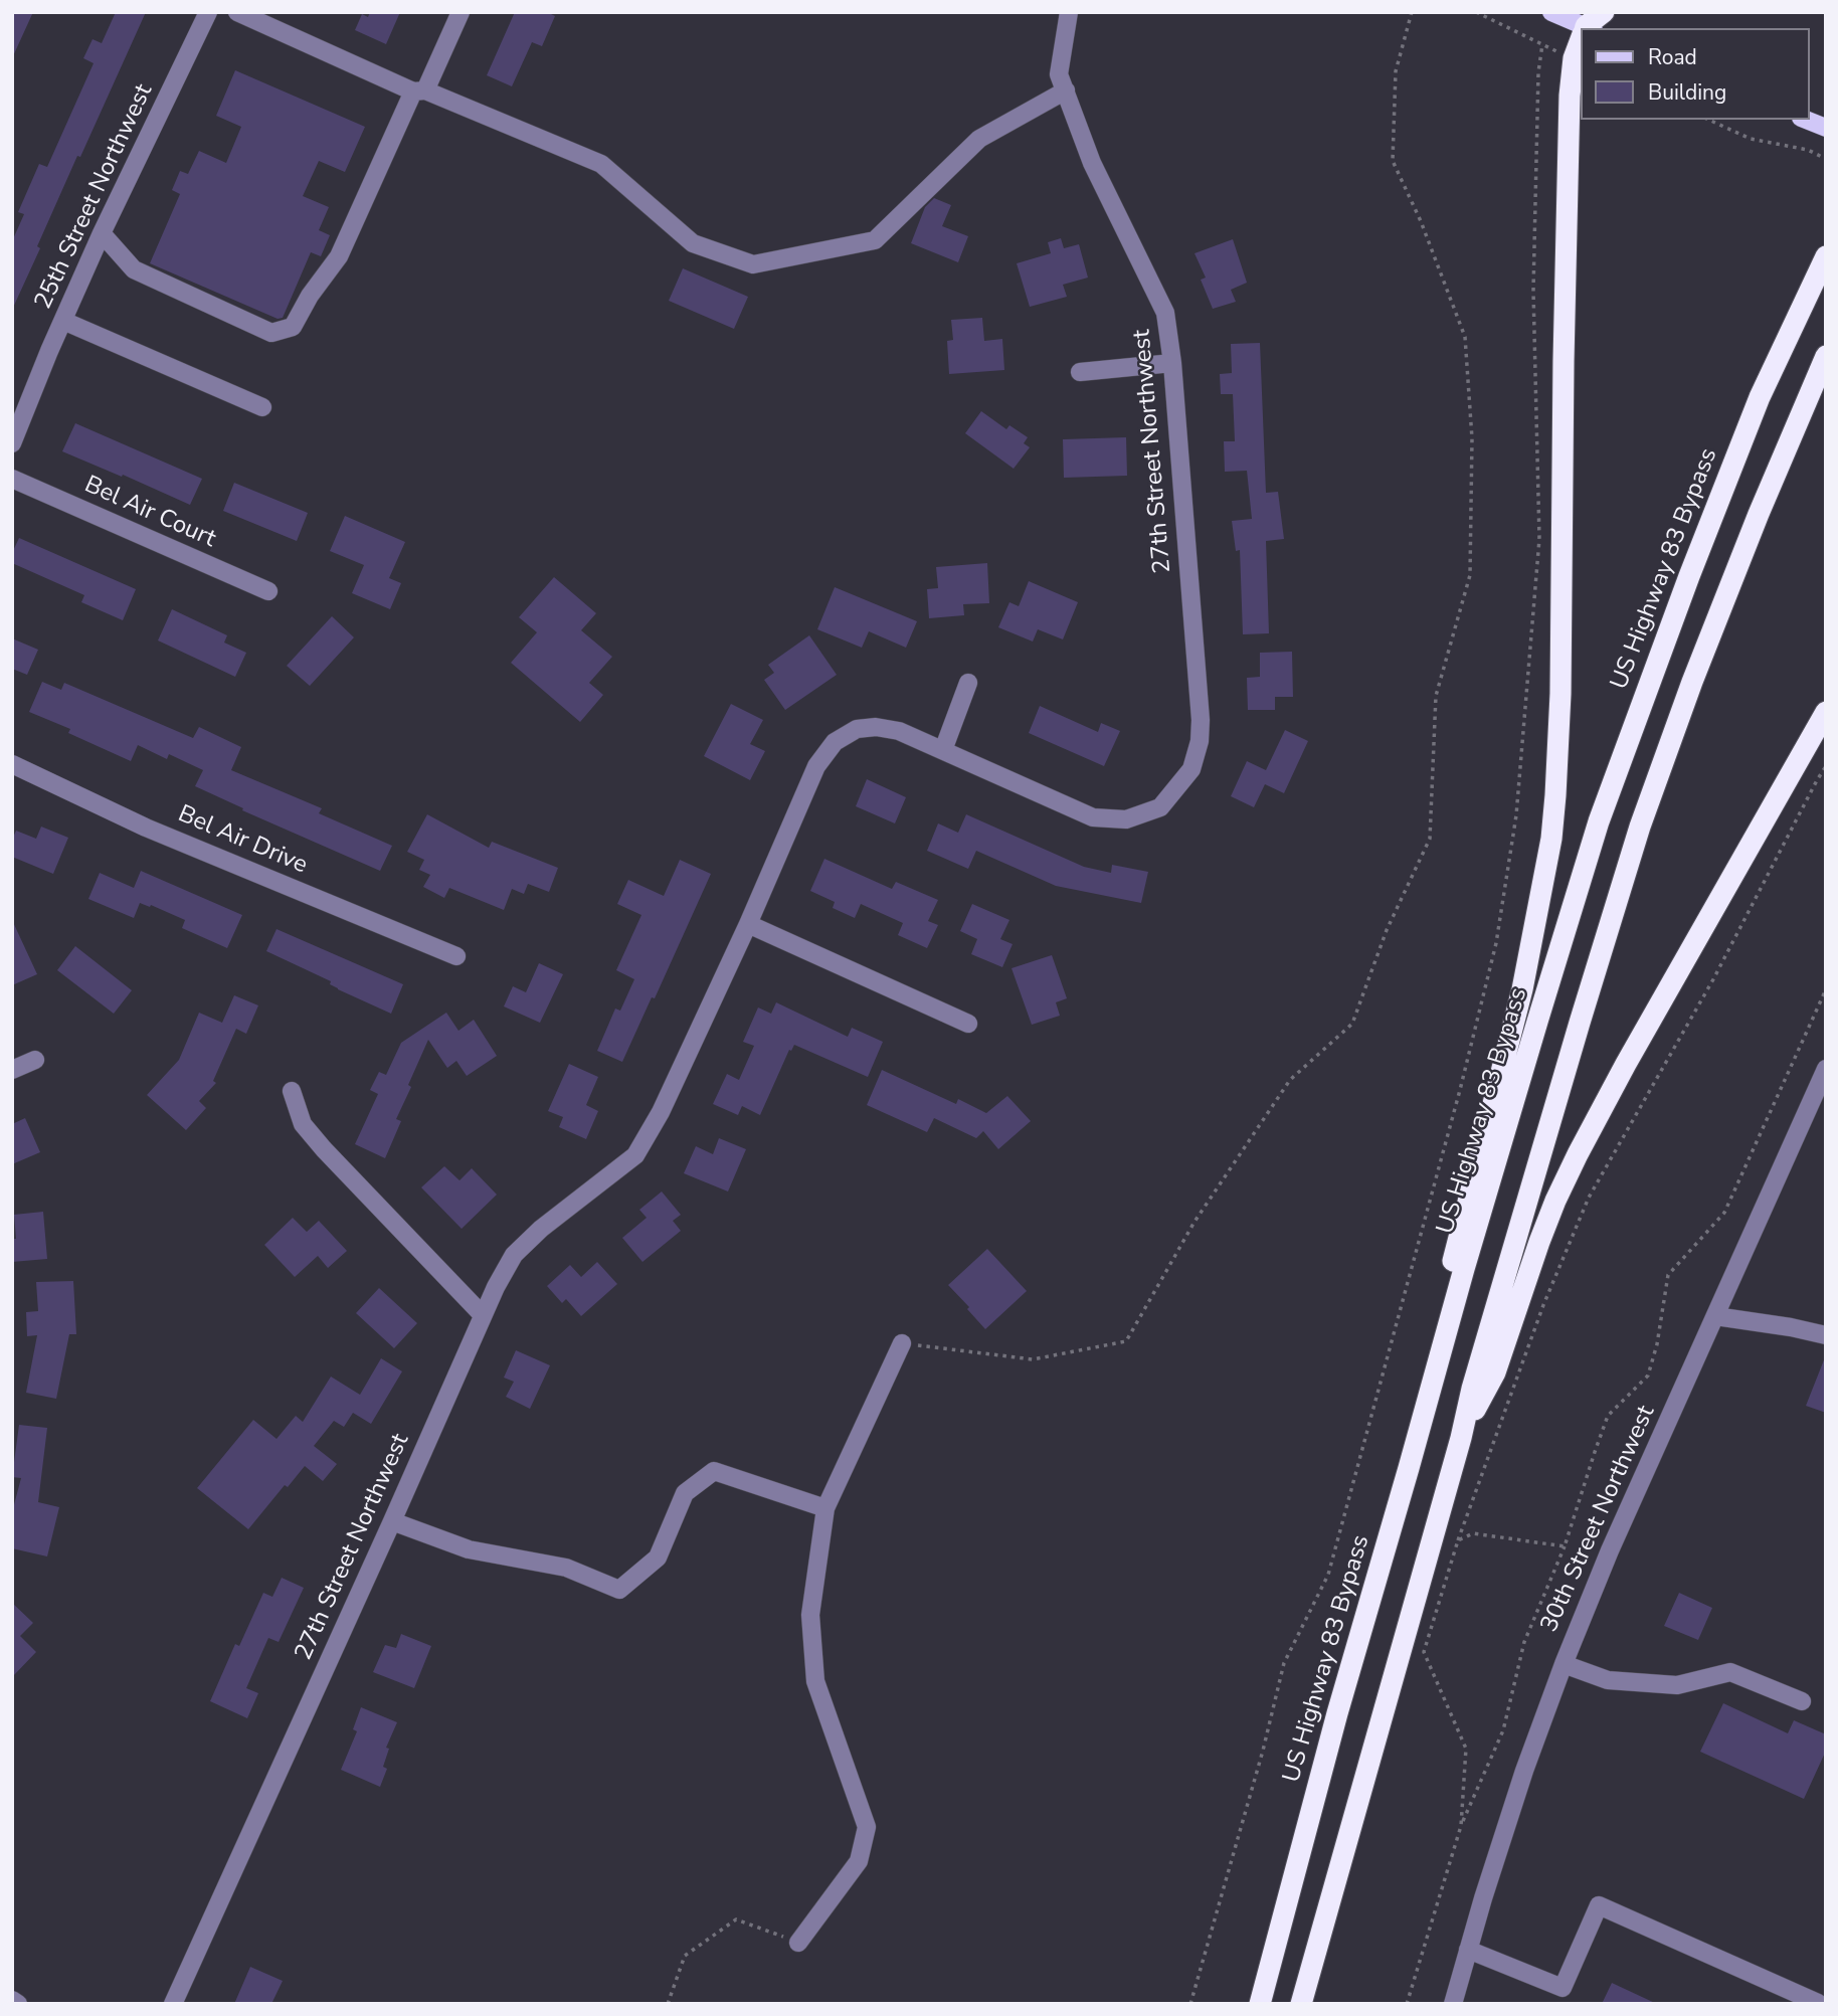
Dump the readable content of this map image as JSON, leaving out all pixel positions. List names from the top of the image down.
{
  "streets": {
    "highway": ["US Highway 83 Bypass"],
    "street": [
      "25th Street Northwest",
      "27th Street Northwest",
      "Bel Air Court",
      "Bel Air Drive",
      "30th Street Northwest"
    ]
  },
  "legend": ["Road", "Building"]
}
